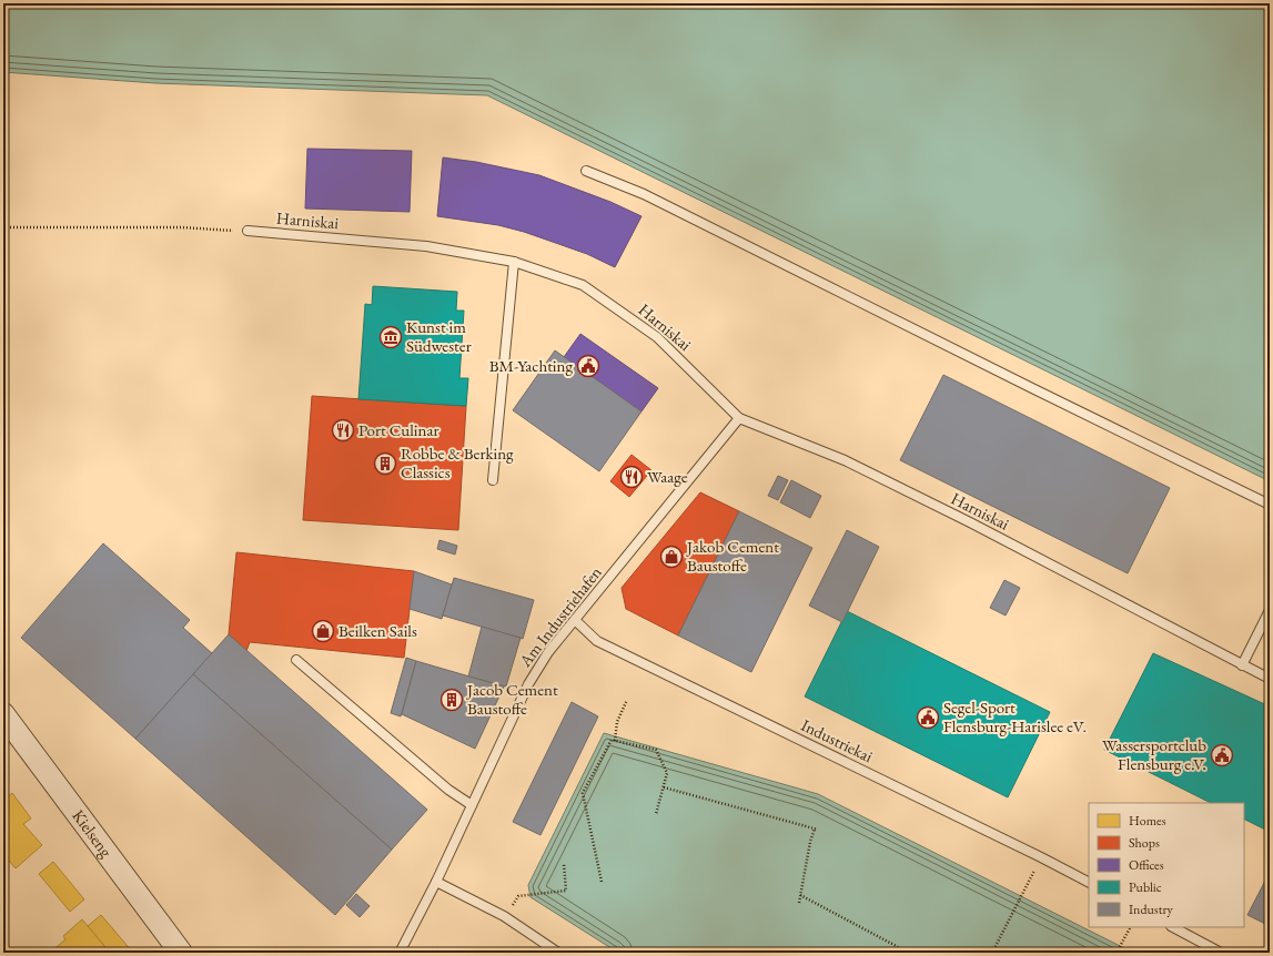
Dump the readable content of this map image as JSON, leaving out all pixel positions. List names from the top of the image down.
{
  "streets": {
    "street": ["Kielseng"],
    "lane": ["Harniskai", "Am Industriehafen", "Industriekai"]
  },
  "crossings": [
    ["Harniskai", "Am Industriehafen"],
    ["Am Industriehafen", "Industriekai"]
  ],
  "places": {
    "museum": ["Kunst im Südwester"],
    "public building": ["BM-Yachting", "Segel-Sport Flensburg-Harislee eV.", "Wassersportclub Flensburg e.V."],
    "restaurant": ["Port Culinar", "Waage"],
    "building": ["Robbe & Berking Classics", "Jacob Cement Baustoffe"],
    "shop": ["Jakob Cement Baustoffe", "Beilken Sails"]
  },
  "legend": [
    "Homes",
    "Shops",
    "Offices",
    "Public",
    "Industry"
  ]
}
